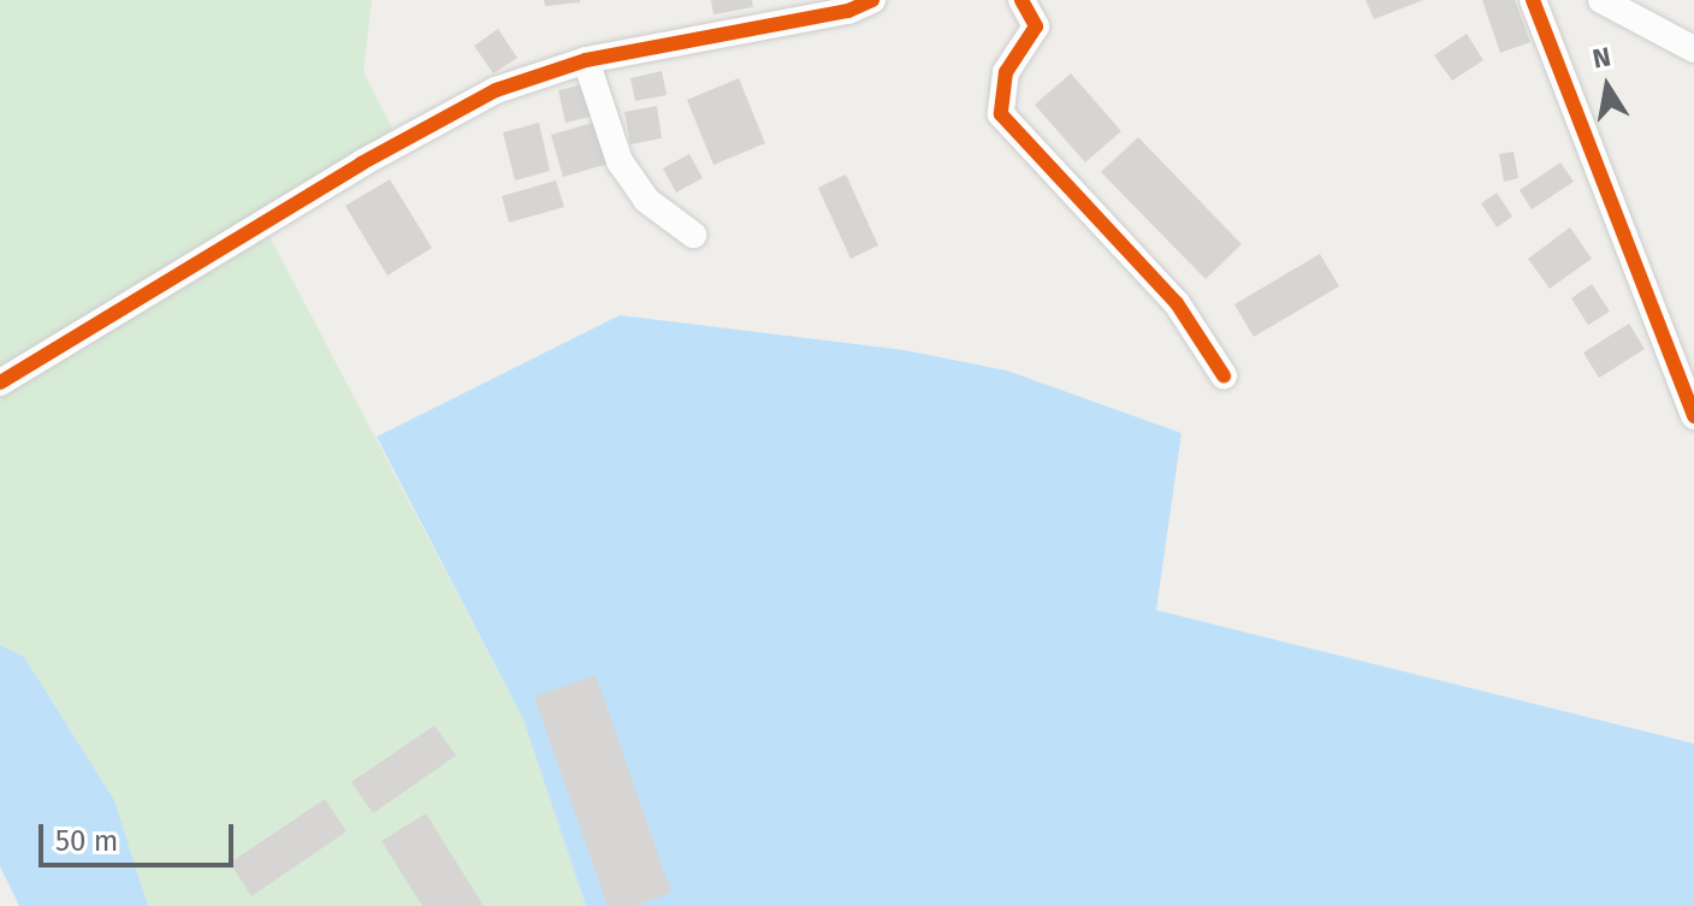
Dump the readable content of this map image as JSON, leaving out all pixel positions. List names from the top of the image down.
{
  "scale_bar": "50 m",
  "north": "top"
}
